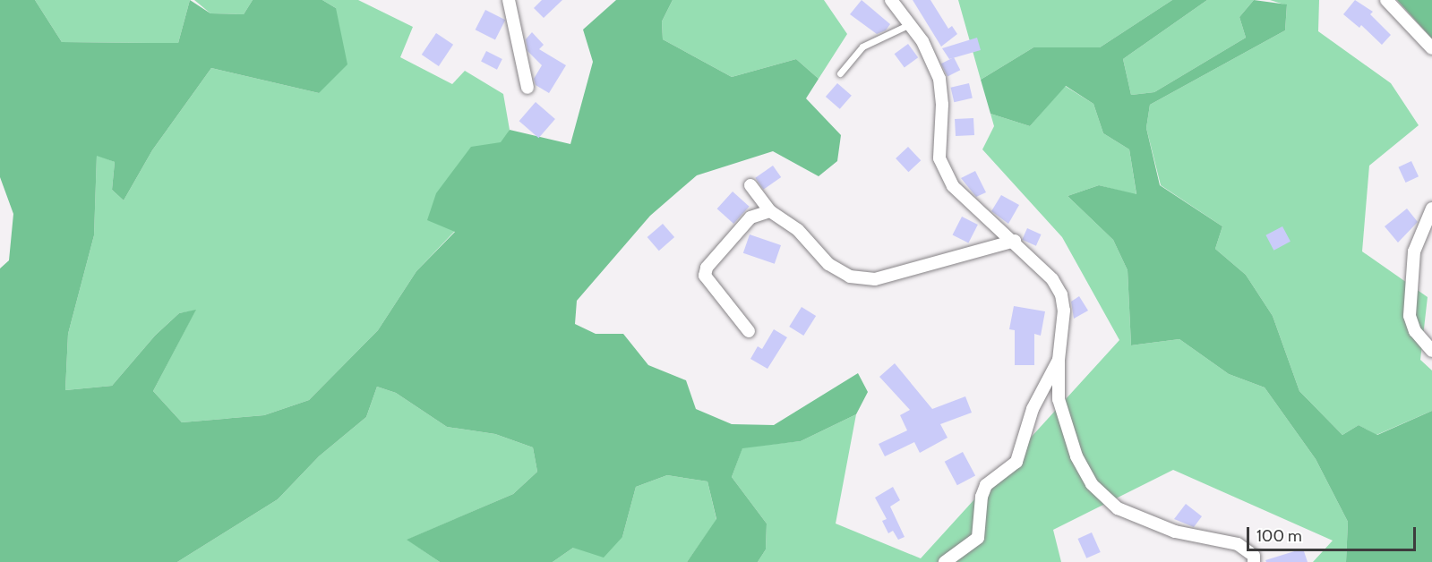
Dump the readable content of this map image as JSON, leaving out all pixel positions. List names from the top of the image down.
{
  "scale_bar": "100 m"
}
